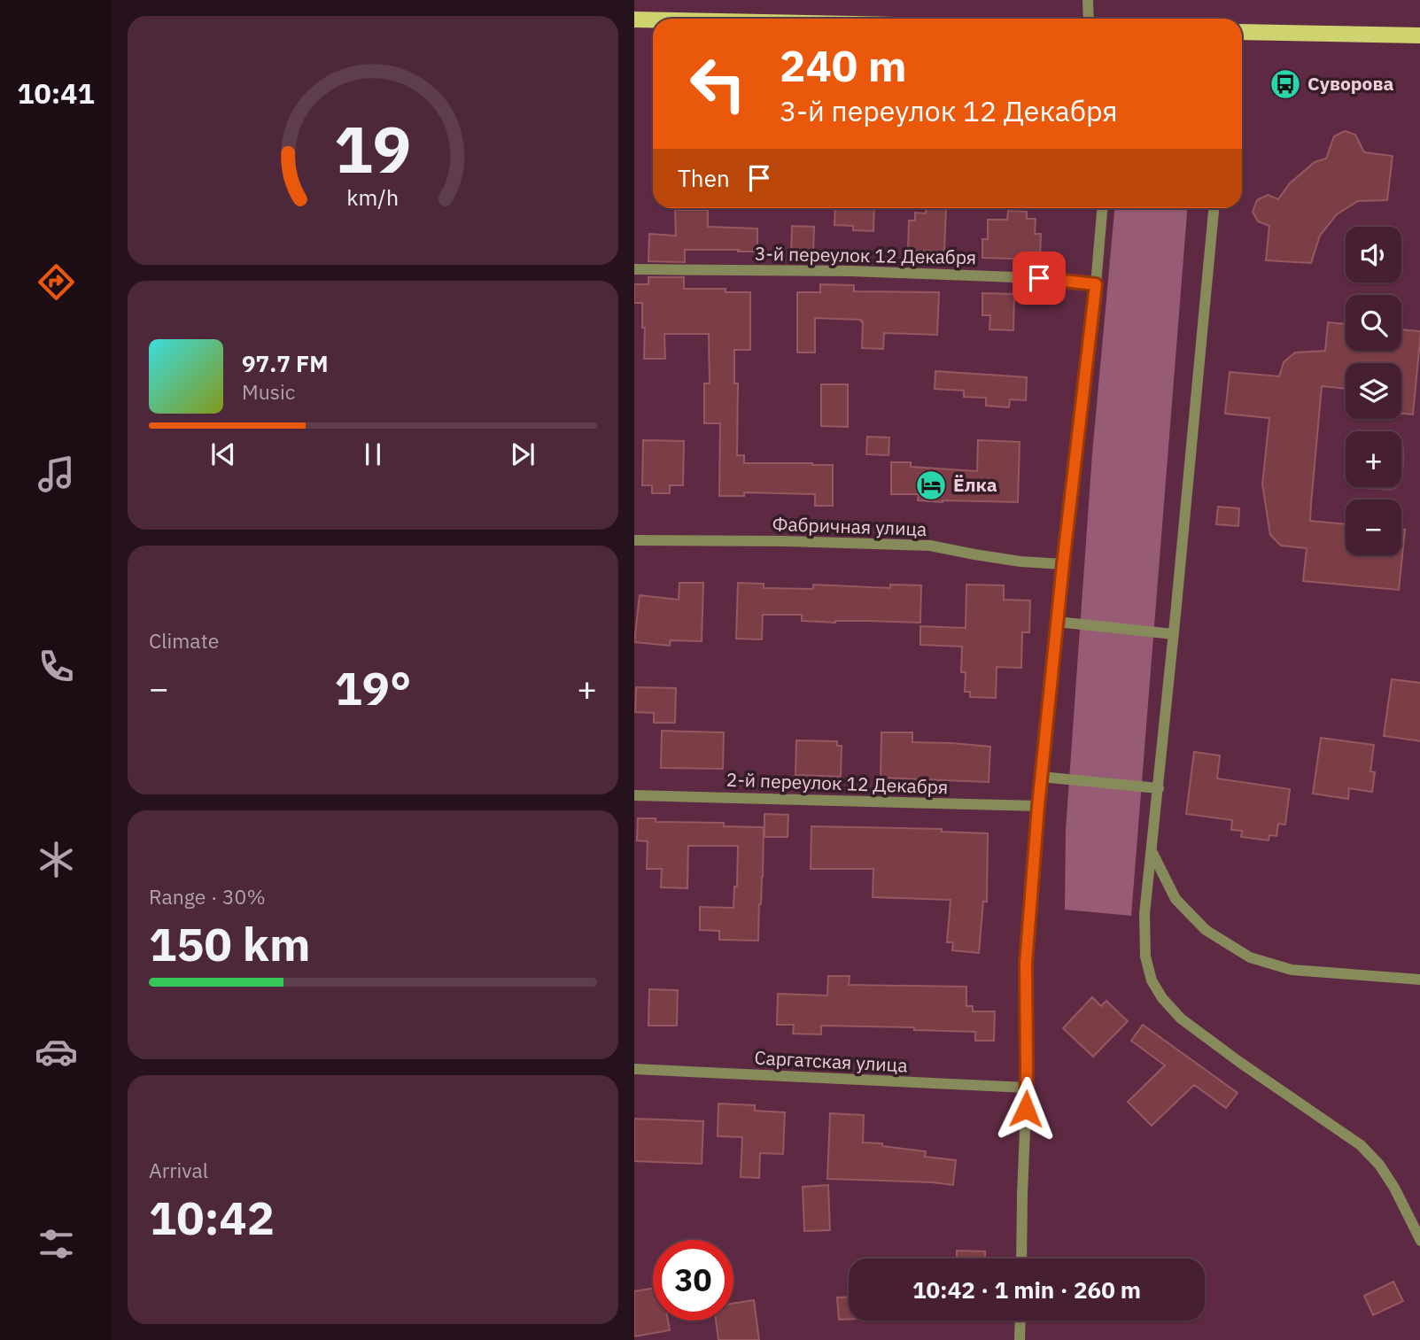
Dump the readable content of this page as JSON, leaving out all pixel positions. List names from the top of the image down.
{
  "streets": {
    "street": [
      "3-й переулок 12 Декабря",
      "Фабричная улица",
      "2-й переулок 12 Декабря",
      "Саргатская улица"
    ]
  },
  "places": {
    "bus stop": ["Суворова"],
    "hotel": ["Ёлка"]
  },
  "page": {
    "tabs": "10:41",
    "turn": ["240 m", "3-й переулок 12 Декабря"],
    "then": "Then",
    "map_buttons": ["+", "−"],
    "song": ["97.7 FM", "Music"],
    "tile": [
      "Climate",
      ["Range · 30%", "150 km"],
      ["Arrival", "10:42"]
    ],
    "heat": ["−", "19°", "+"],
    "limit": "30",
    "trip": "10:42 · 1 min · 260 m",
    "gauge": ["19", "km/h"]
  }
}
